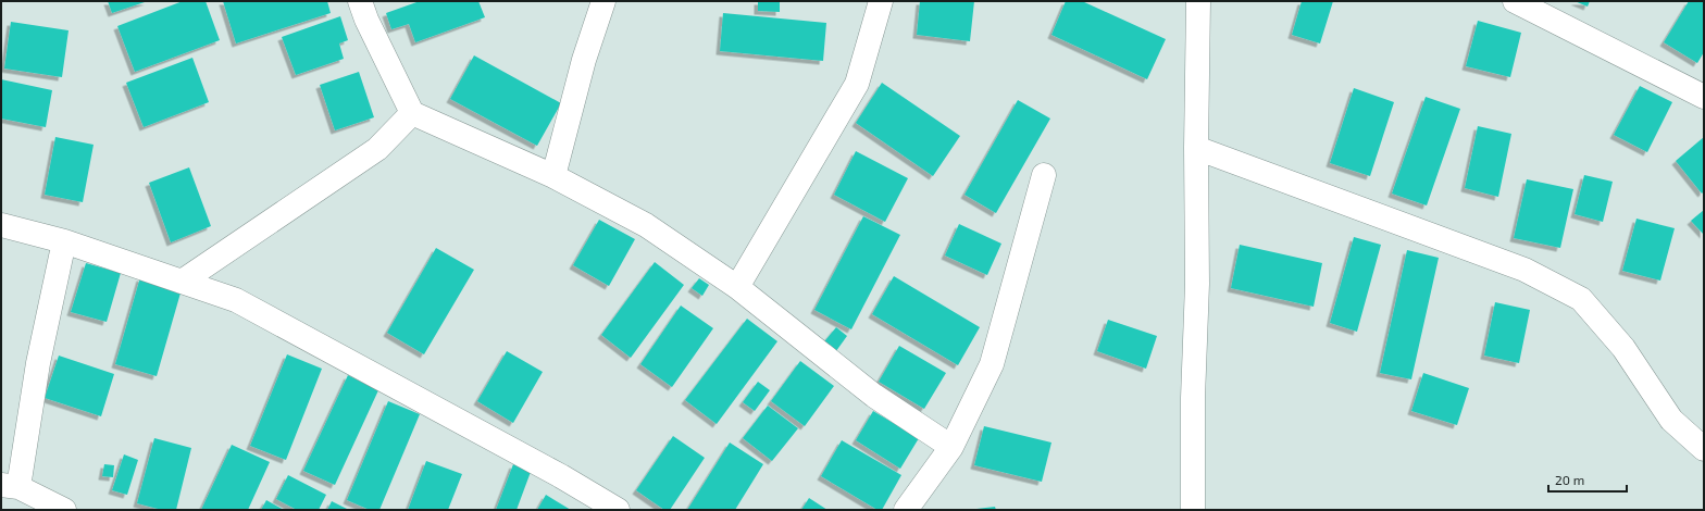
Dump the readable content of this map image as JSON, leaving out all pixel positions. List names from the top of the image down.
{
  "scale_bar": "20 m"
}
